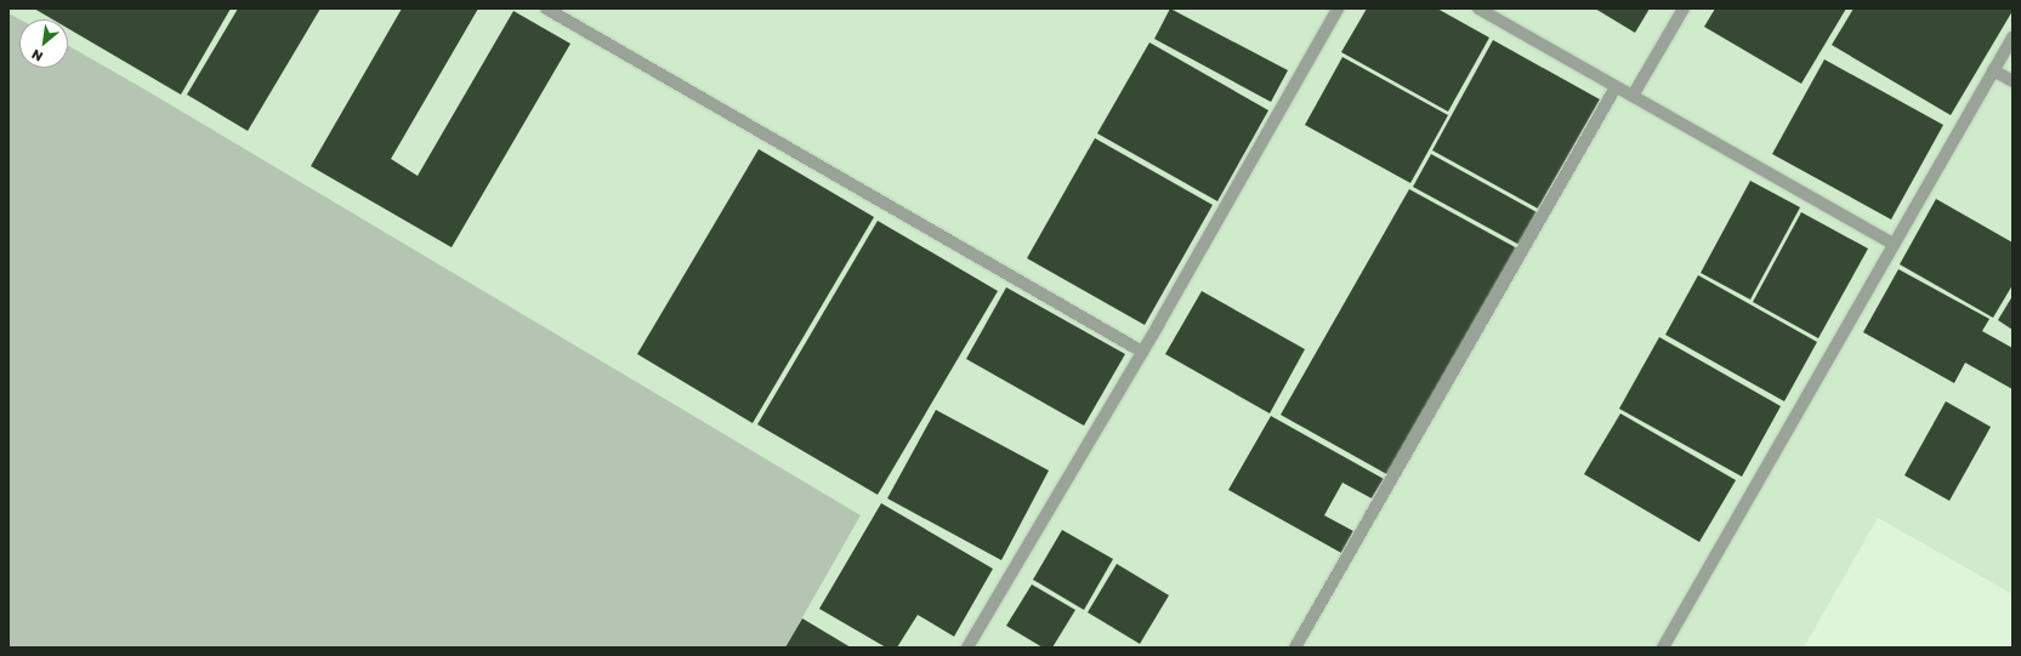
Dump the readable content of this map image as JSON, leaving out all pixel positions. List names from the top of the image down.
{
  "north": "bottom left"
}
